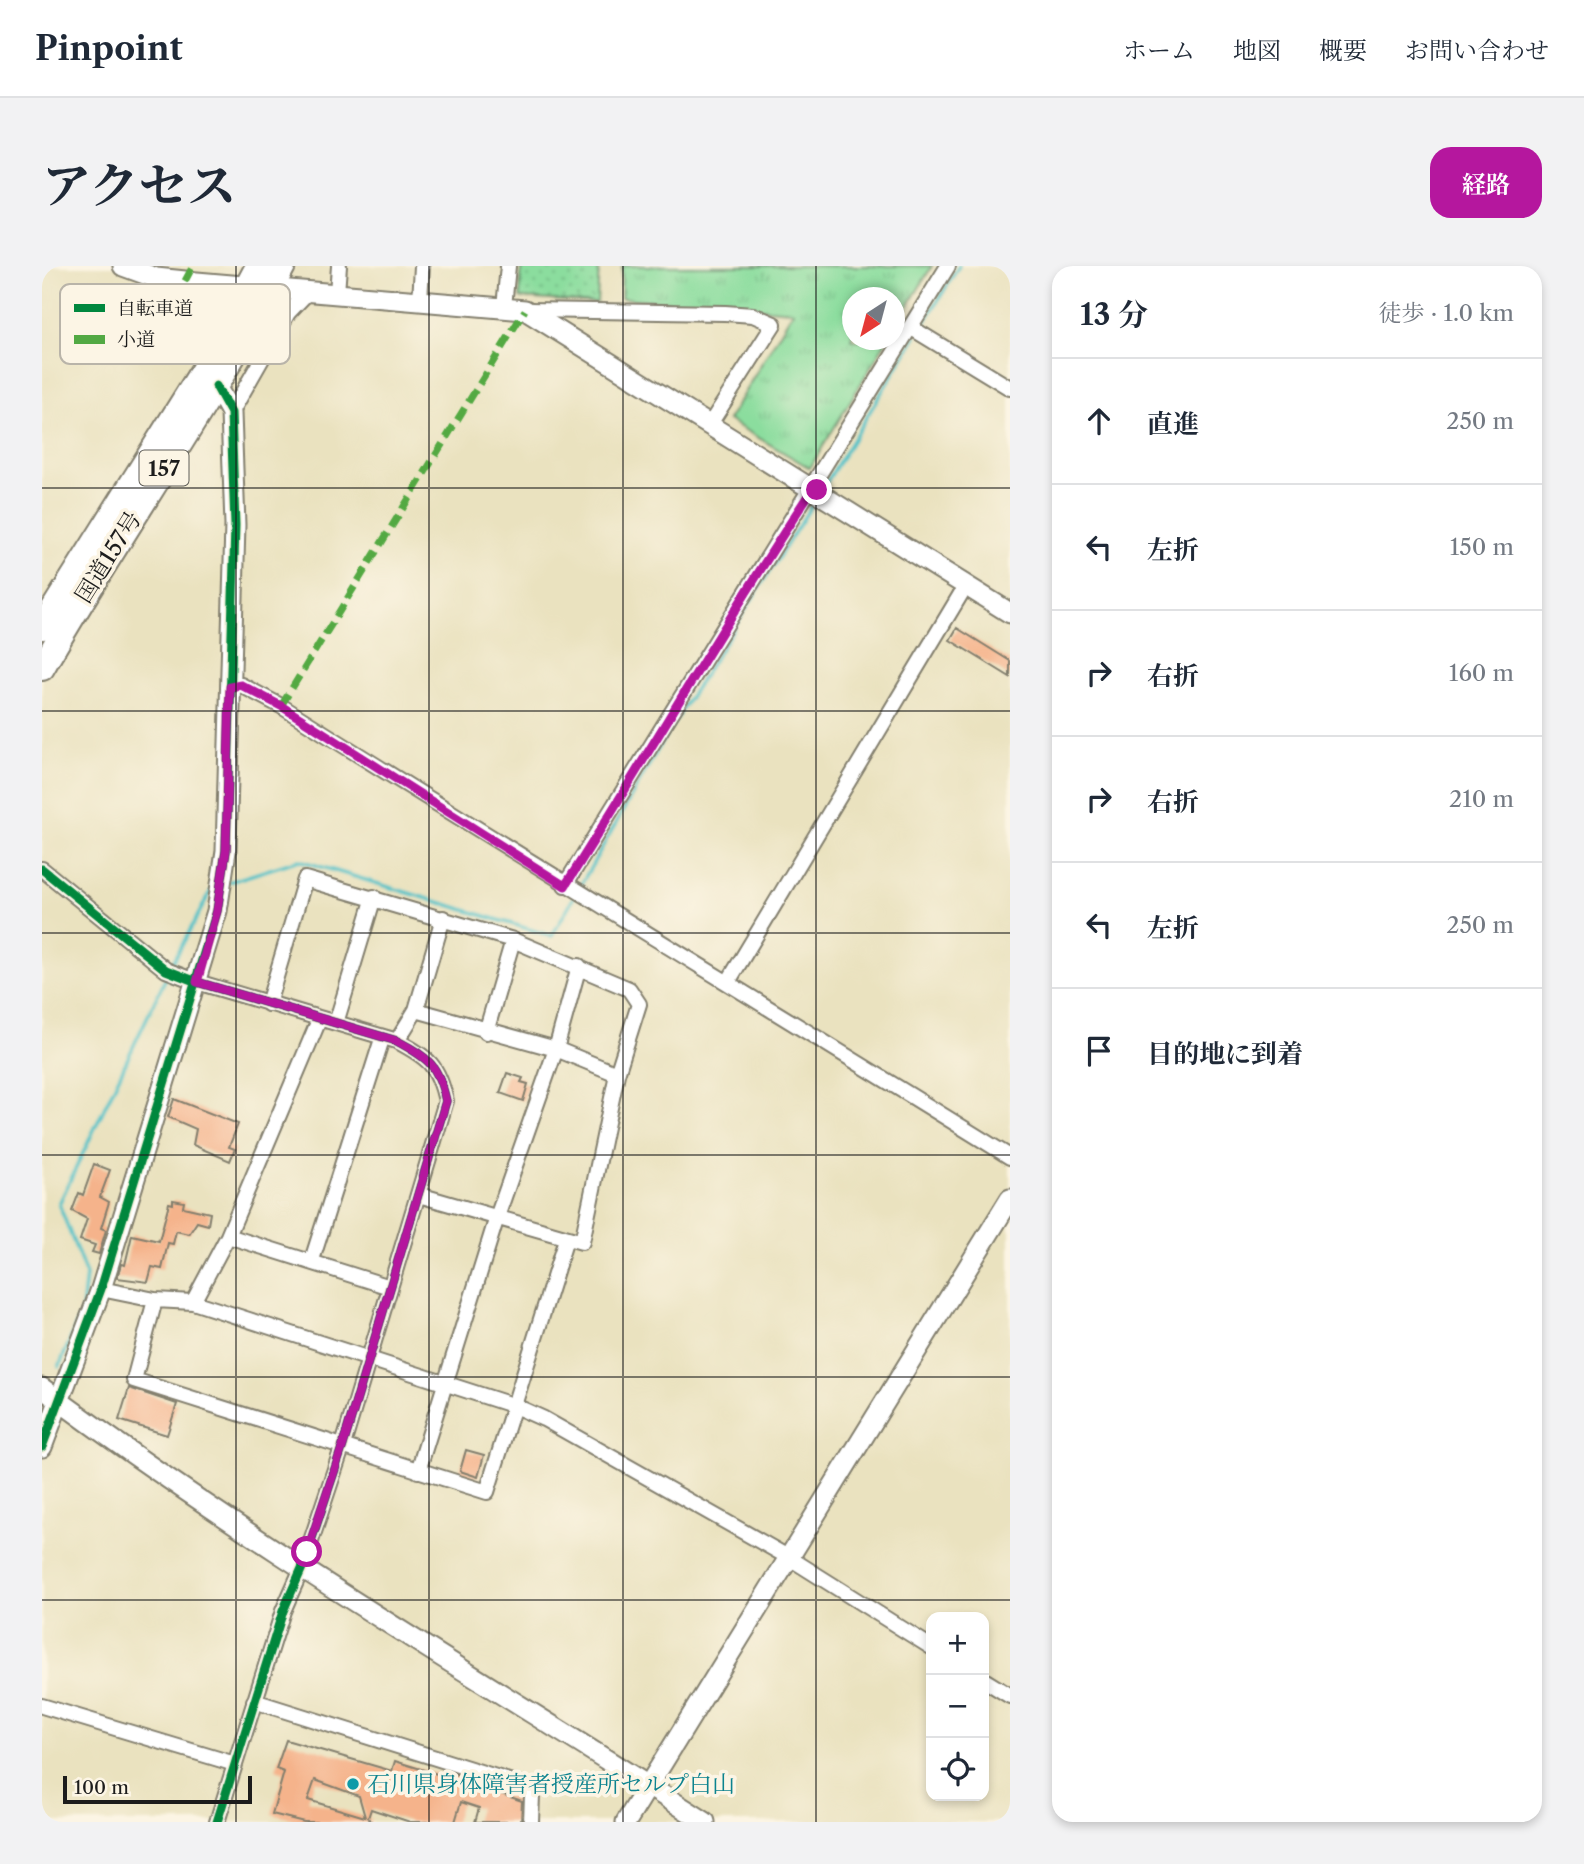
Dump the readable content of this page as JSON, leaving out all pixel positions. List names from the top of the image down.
{
  "streets": {
    "highway": ["157", "国道157号"]
  },
  "places": ["石川県身体障害者授産所セルプ白山"],
  "legend": ["自転車道", "小道"],
  "scale_bar": "100 m",
  "north": "bottom left",
  "page": {
    "header": "Pinpoint",
    "nav": [
      "ホーム",
      "地図",
      "概要",
      "お問い合わせ"
    ],
    "title": "アクセス",
    "buttons": "経路",
    "heading": ["13 分", "徒歩 · 1.0 km"],
    "list": [
      ["直進", "250 m"],
      ["左折", "150 m"],
      ["右折", "160 m"],
      ["右折", "210 m"],
      ["左折", "250 m"],
      "目的地に到着"
    ],
    "map_buttons": ["+", "−"],
    "scale": "100 m"
  }
}
